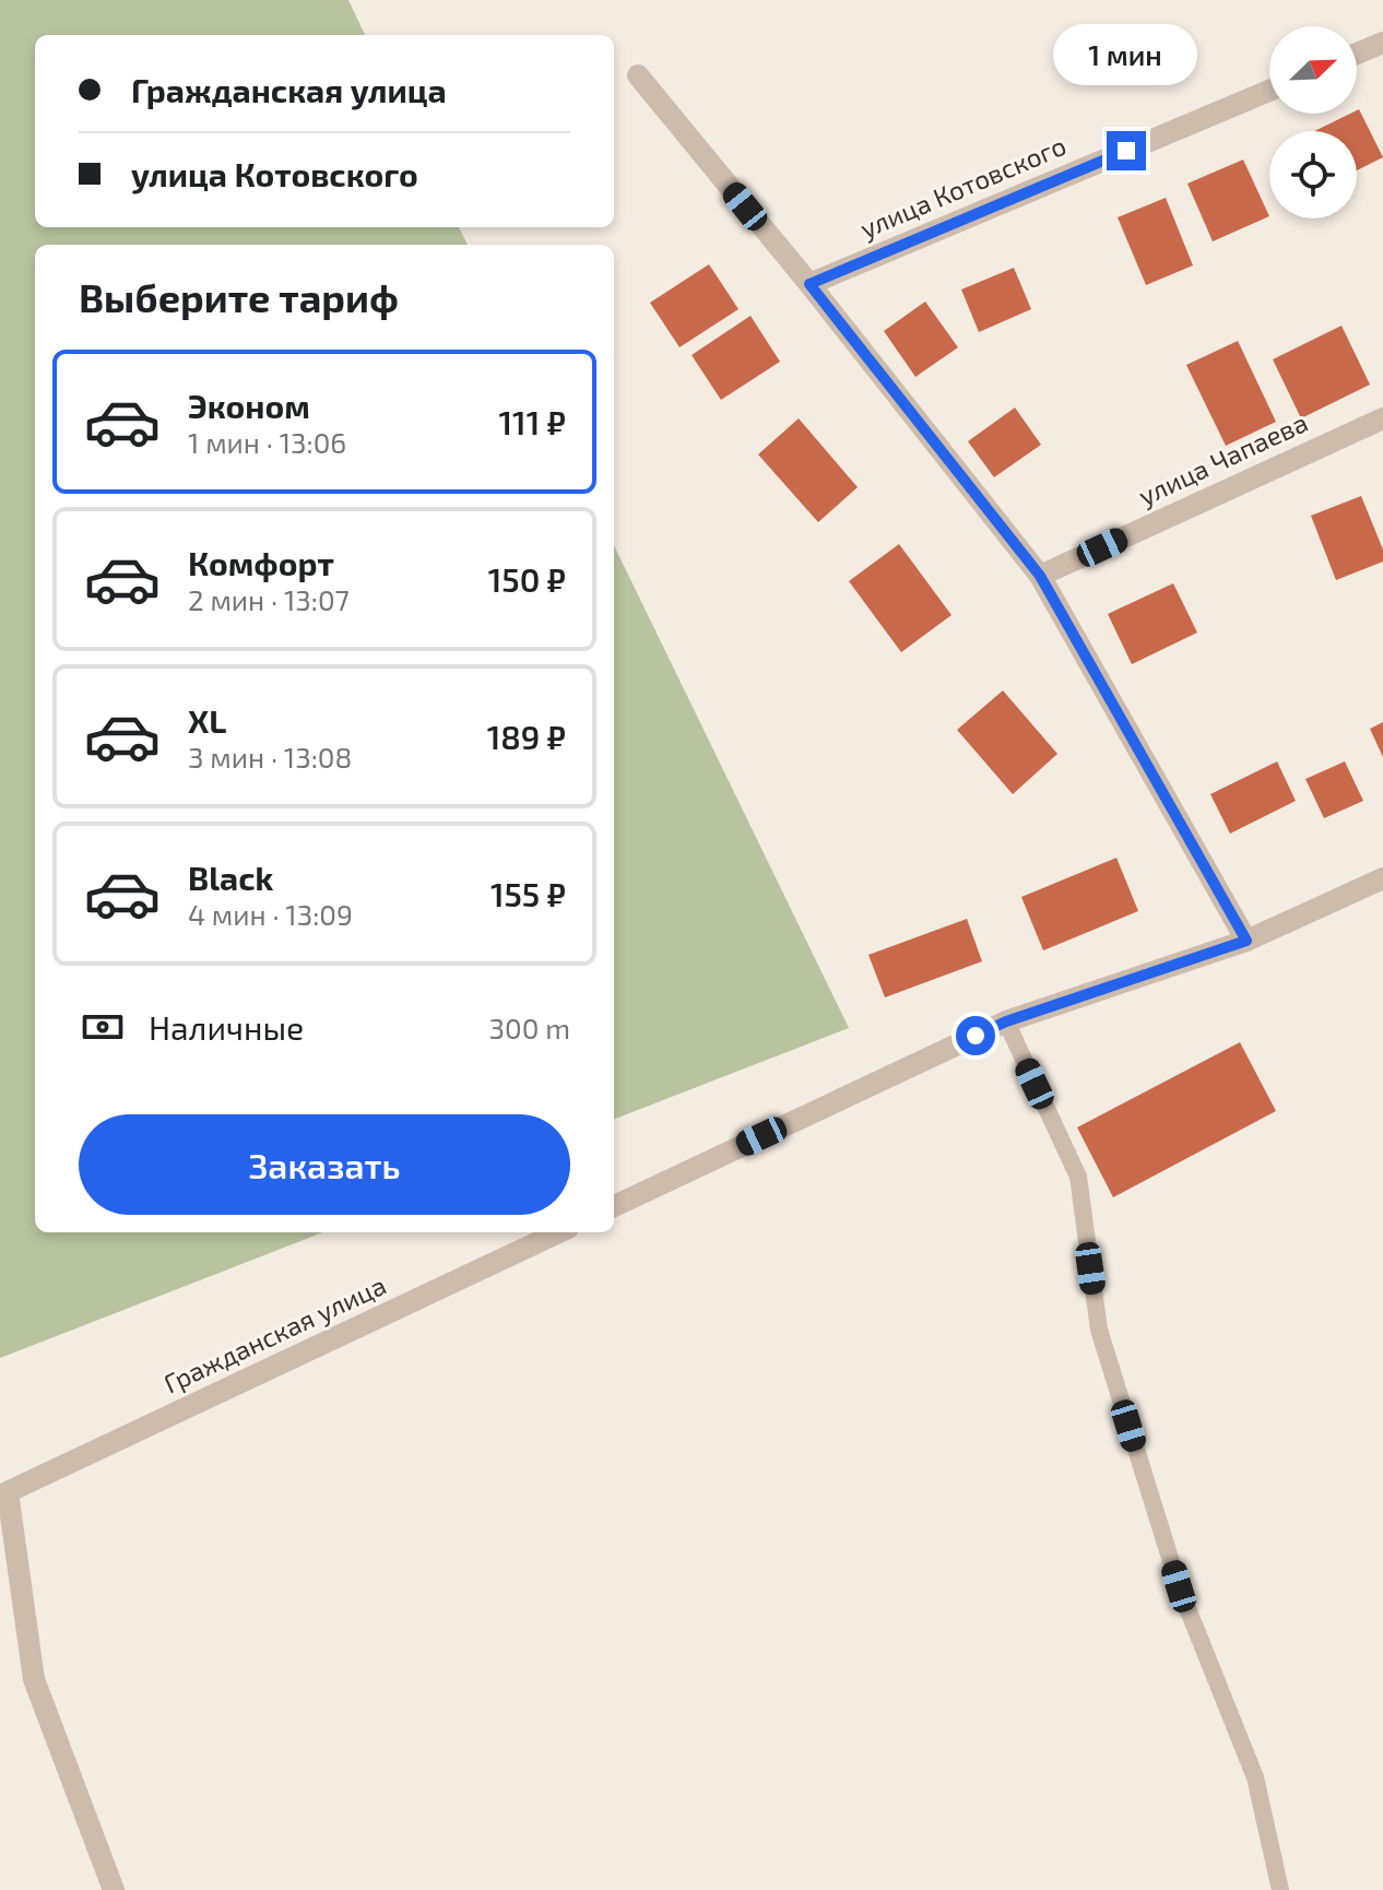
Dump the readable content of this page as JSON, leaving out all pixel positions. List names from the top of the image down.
{
  "streets": {
    "street": ["улица Котовского", "улица Чапаева", "Гражданская улица"]
  },
  "north": "top right",
  "page": {
    "bubble": "1 мин",
    "banner": ["Гражданская улица", "улица Котовского"],
    "heading": "Выберите тариф",
    "list": [
      {
        "name": "Эконом",
        "note": "1 мин · 13:06",
        "value": "111 ₽"
      },
      {
        "name": "Комфорт",
        "note": "2 мин · 13:07",
        "value": "150 ₽"
      },
      {
        "name": "XL",
        "note": "3 мин · 13:08",
        "value": "189 ₽"
      },
      {
        "name": "Black",
        "note": "4 мин · 13:09",
        "value": "155 ₽"
      }
    ],
    "pay": ["Наличные", "300 m"],
    "buttons": "Заказать"
  }
}
